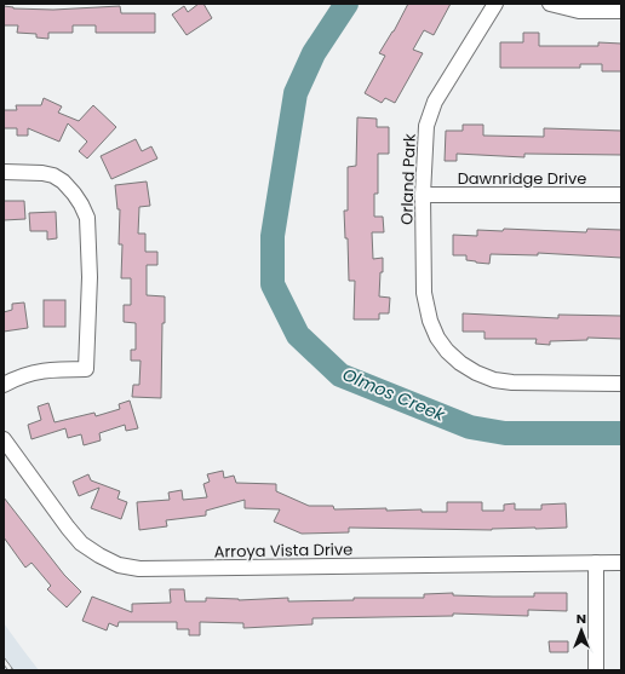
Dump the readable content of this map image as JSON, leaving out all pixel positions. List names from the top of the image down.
{
  "streets": {
    "street": ["Dawnridge Drive", "Orland Park", "Arroya Vista Drive"]
  },
  "crossings": [
    ["Dawnridge Drive", "Orland Park"]
  ],
  "water": ["Olmos Creek"],
  "north": "top"
}
